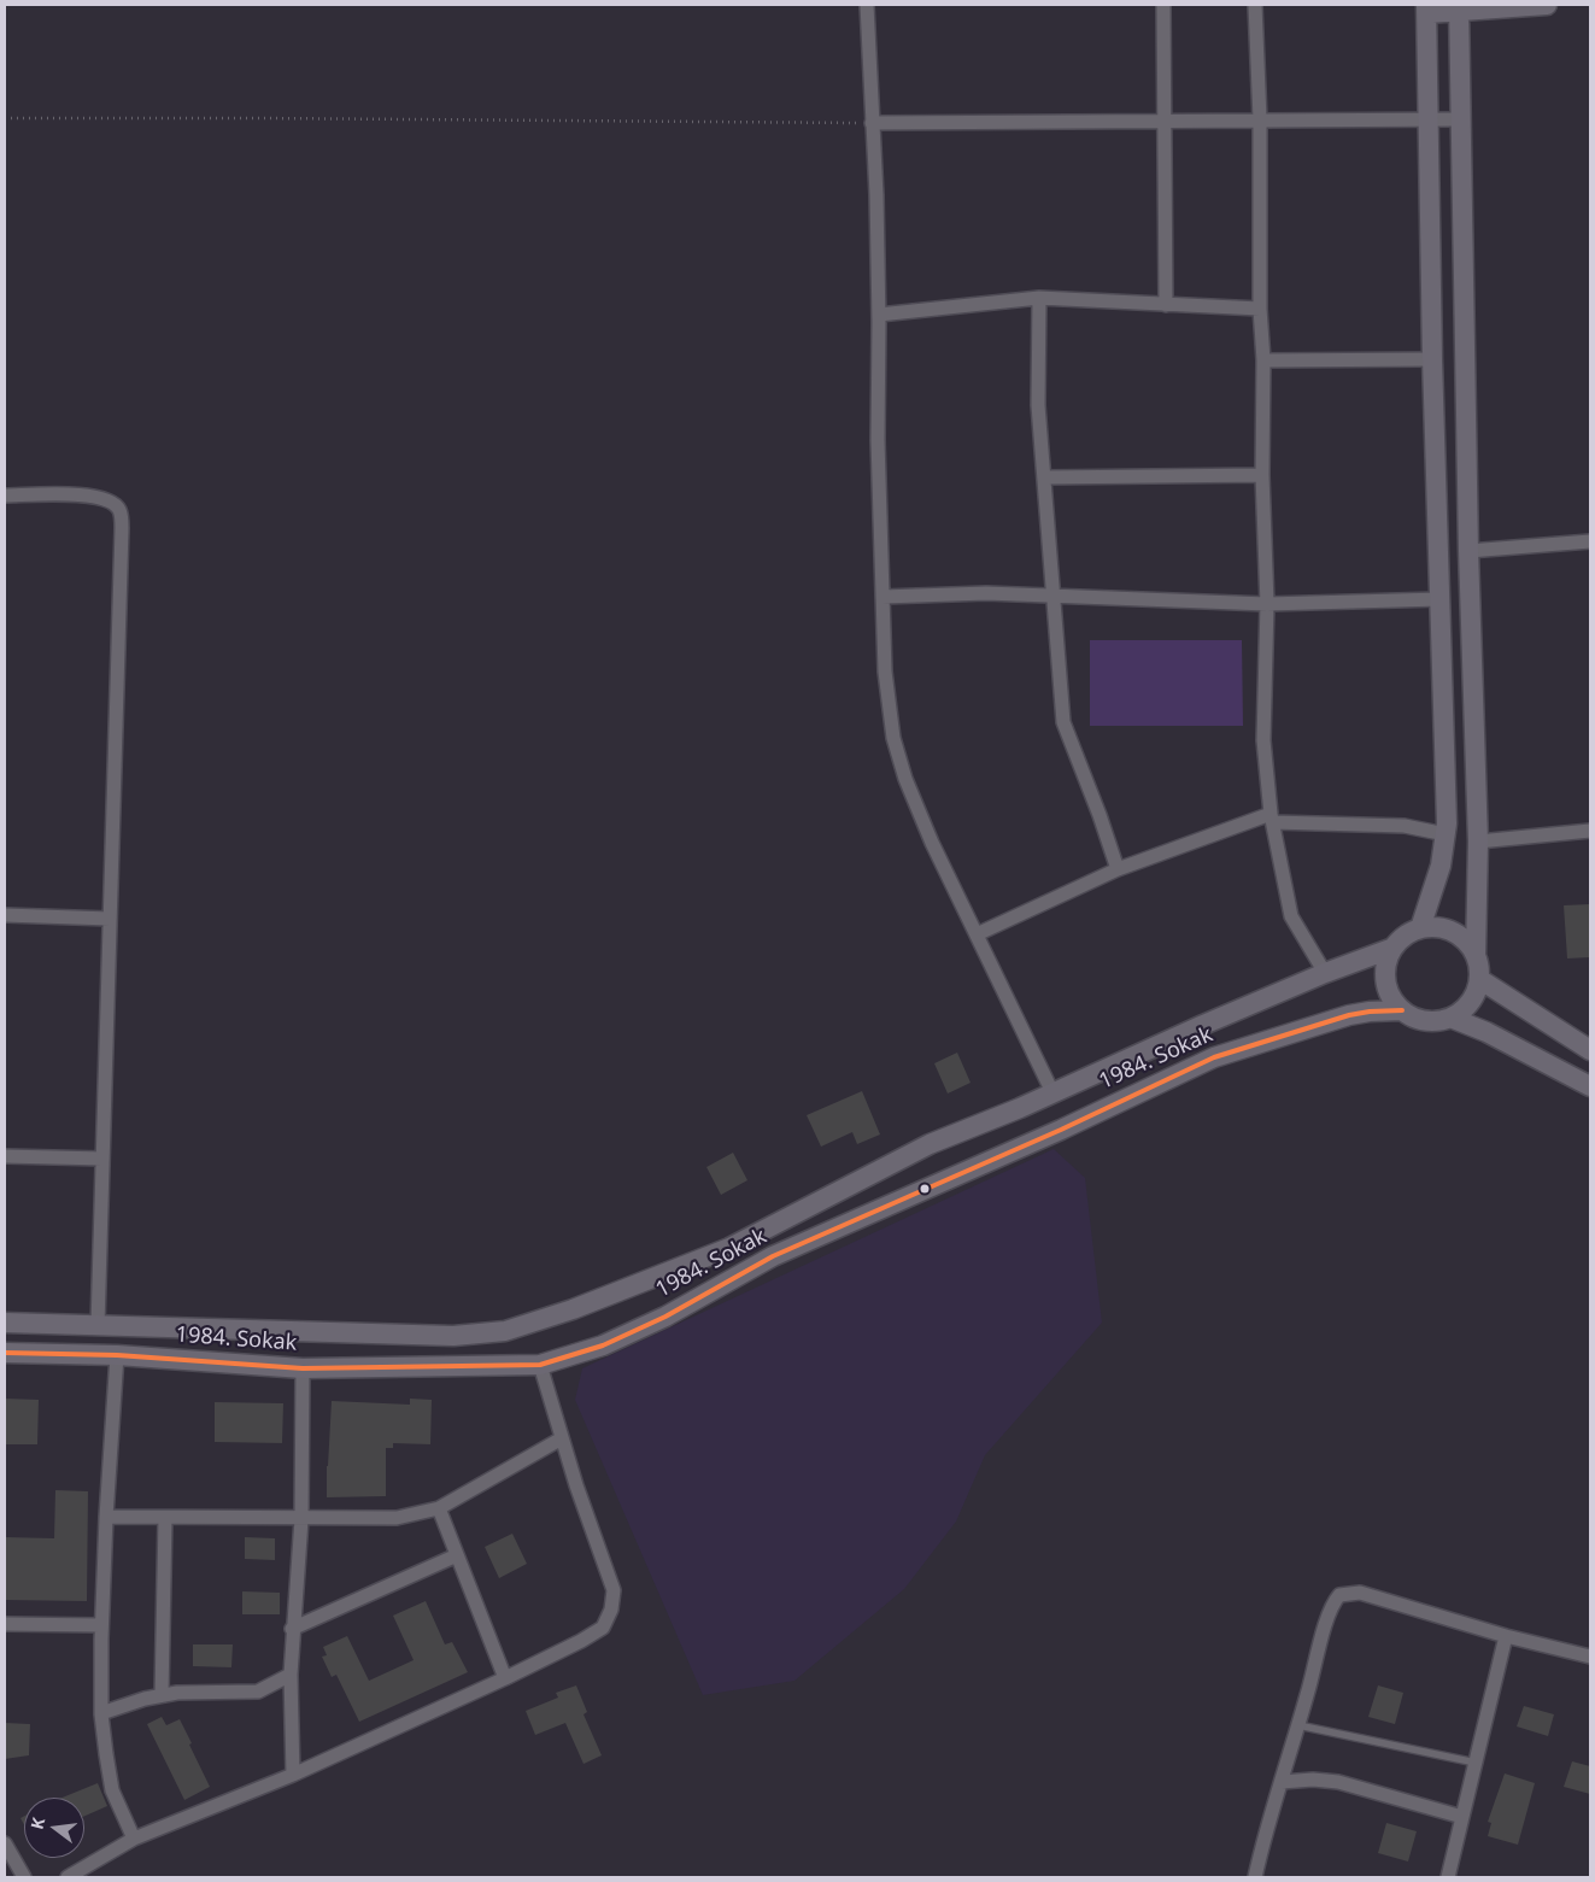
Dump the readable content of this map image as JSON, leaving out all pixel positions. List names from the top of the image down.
{
  "streets": {
    "main road": ["1984. Sokak"]
  },
  "north": "left"
}
